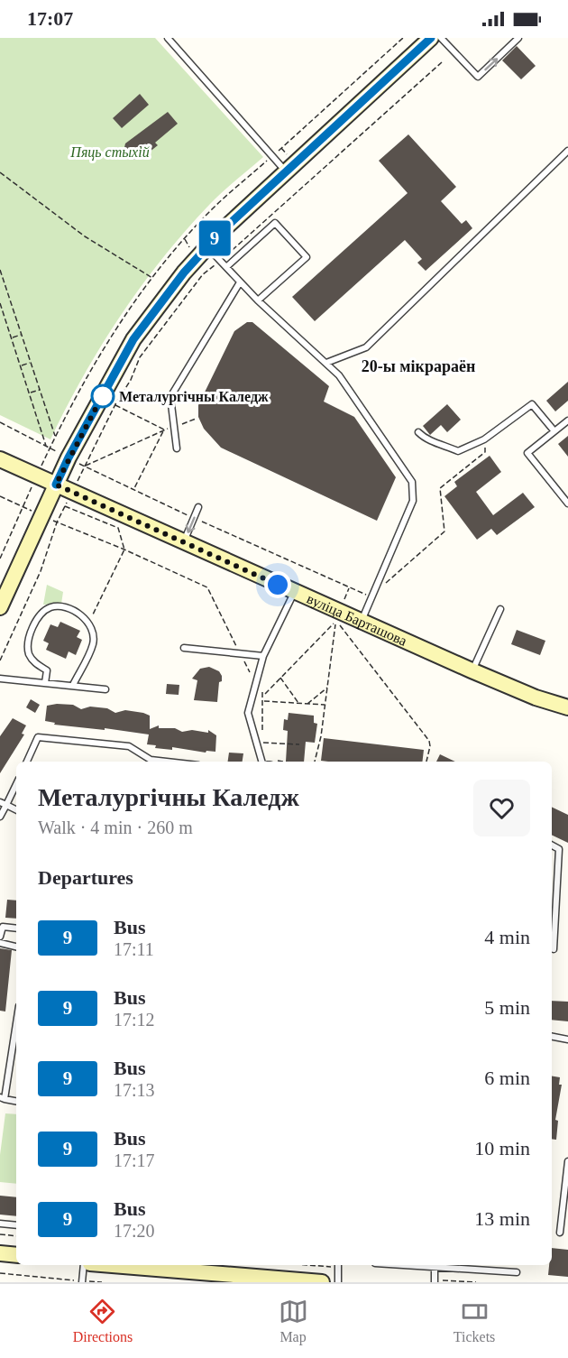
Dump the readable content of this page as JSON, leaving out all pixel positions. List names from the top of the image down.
{
  "streets": {
    "main road": ["вуліца Барташова"]
  },
  "districts": ["20-ы мікрараён"],
  "parks": ["Пяць стыхій"],
  "places": ["Металургічны Каледж"],
  "lines": ["bus line 9"],
  "page": {
    "status": "17:07",
    "on_map": "9",
    "heading": [
      ["Металургічны Каледж", "Walk · 4 min · 260 m"],
      "Departures"
    ],
    "list": [
      {
        "mark": "9",
        "name": "Bus",
        "note": "17:11",
        "value": "4 min"
      },
      {
        "mark": "9",
        "name": "Bus",
        "note": "17:12",
        "value": "5 min"
      },
      {
        "mark": "9",
        "name": "Bus",
        "note": "17:13",
        "value": "6 min"
      },
      {
        "mark": "9",
        "name": "Bus",
        "note": "17:17",
        "value": "10 min"
      },
      {
        "mark": "9",
        "name": "Bus",
        "note": "17:20",
        "value": "13 min"
      }
    ],
    "tabs": ["Directions", "Map", "Tickets"]
  }
}
